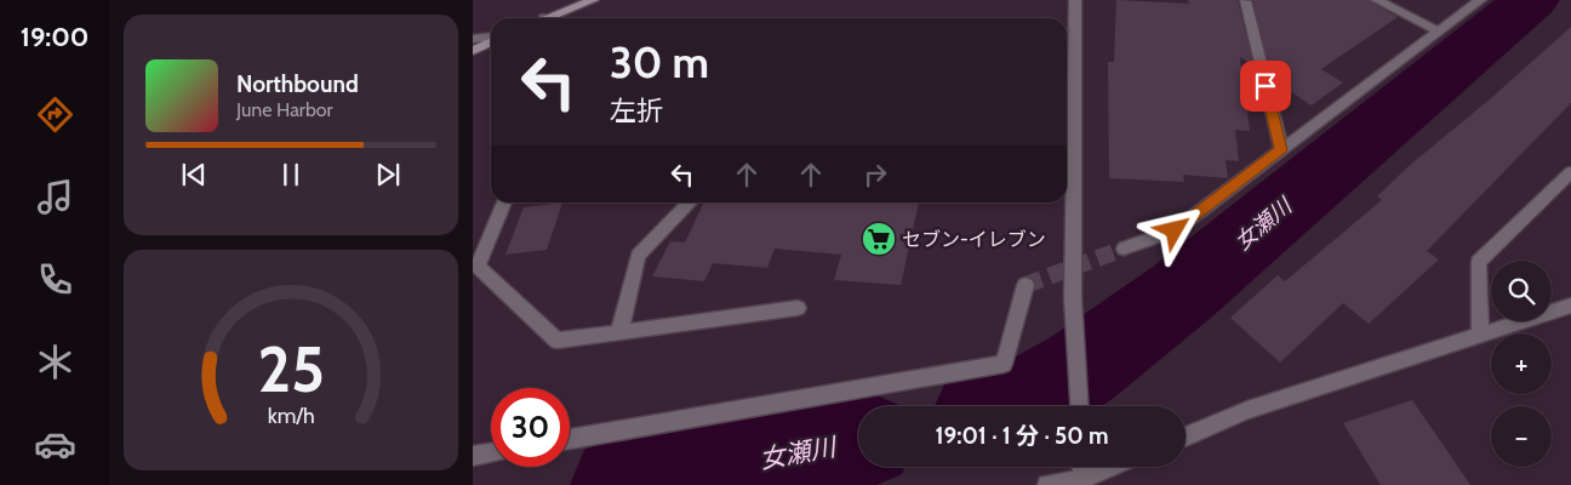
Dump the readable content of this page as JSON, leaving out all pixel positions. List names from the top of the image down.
{
  "water": ["女瀬川"],
  "places": {
    "supermarket": ["セブン-イレブン"]
  },
  "page": {
    "tabs": "19:00",
    "turn": ["30 m", "左折"],
    "song": ["Northbound", "June Harbor"],
    "map_buttons": ["+", "−"],
    "limit": "30",
    "trip": "19:01 · 1 分 · 50 m",
    "gauge": ["25", "km/h"]
  }
}
